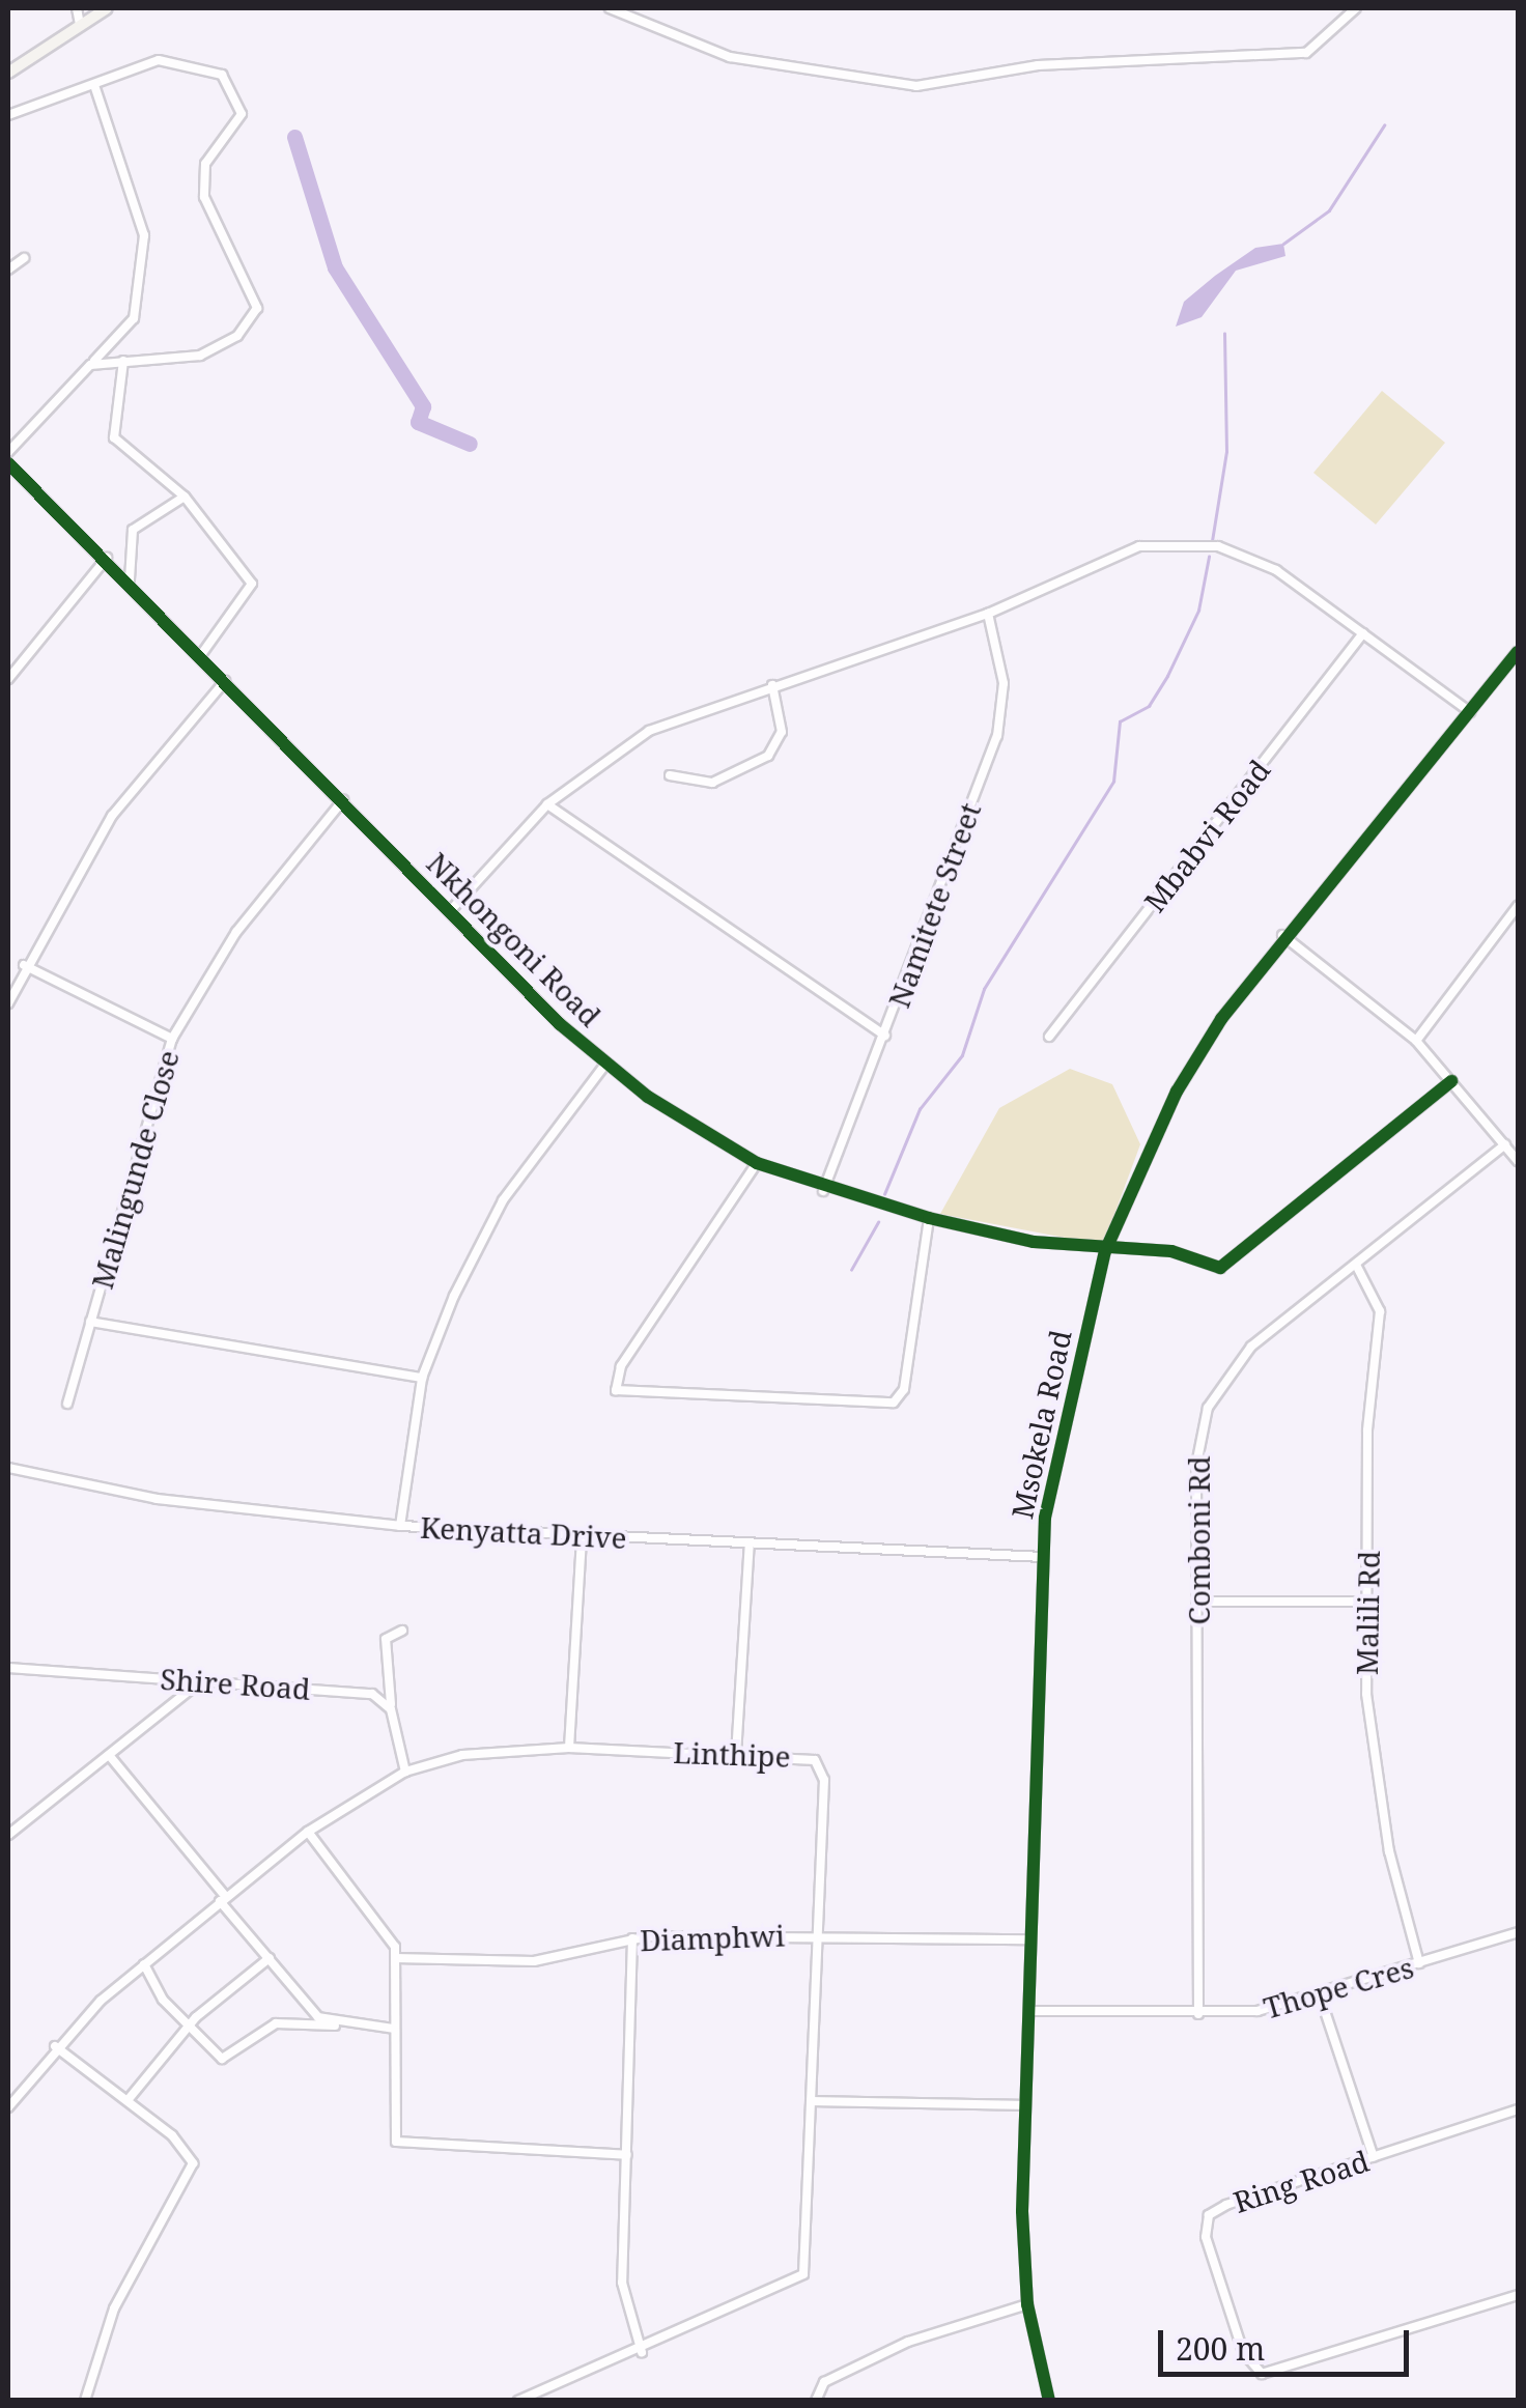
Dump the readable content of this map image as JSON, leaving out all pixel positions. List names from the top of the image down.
{
  "streets": {
    "street": [
      "Mbabvi Road",
      "Namitete Street",
      "Nkhongoni Road",
      "Malingunde Close",
      "Msokela Road",
      "Kenyatta Drive",
      "Comboni Rd",
      "Malili Rd",
      "Shire Road",
      "Linthipe",
      "Diamphwi",
      "Thope Cres",
      "Ring Road"
    ]
  },
  "crossings": [
    ["Namitete Street", "Nkhongoni Road"],
    ["Nkhongoni Road", "Malingunde Close"],
    ["Nkhongoni Road", "Msokela Road"],
    ["Msokela Road", "Kenyatta Drive"],
    ["Msokela Road", "Diamphwi"],
    ["Msokela Road", "Thope Cres"],
    ["Comboni Rd", "Malili Rd"],
    ["Comboni Rd", "Thope Cres"],
    ["Malili Rd", "Thope Cres"],
    ["Linthipe", "Diamphwi"]
  ],
  "scale_bar": "200 m"
}
